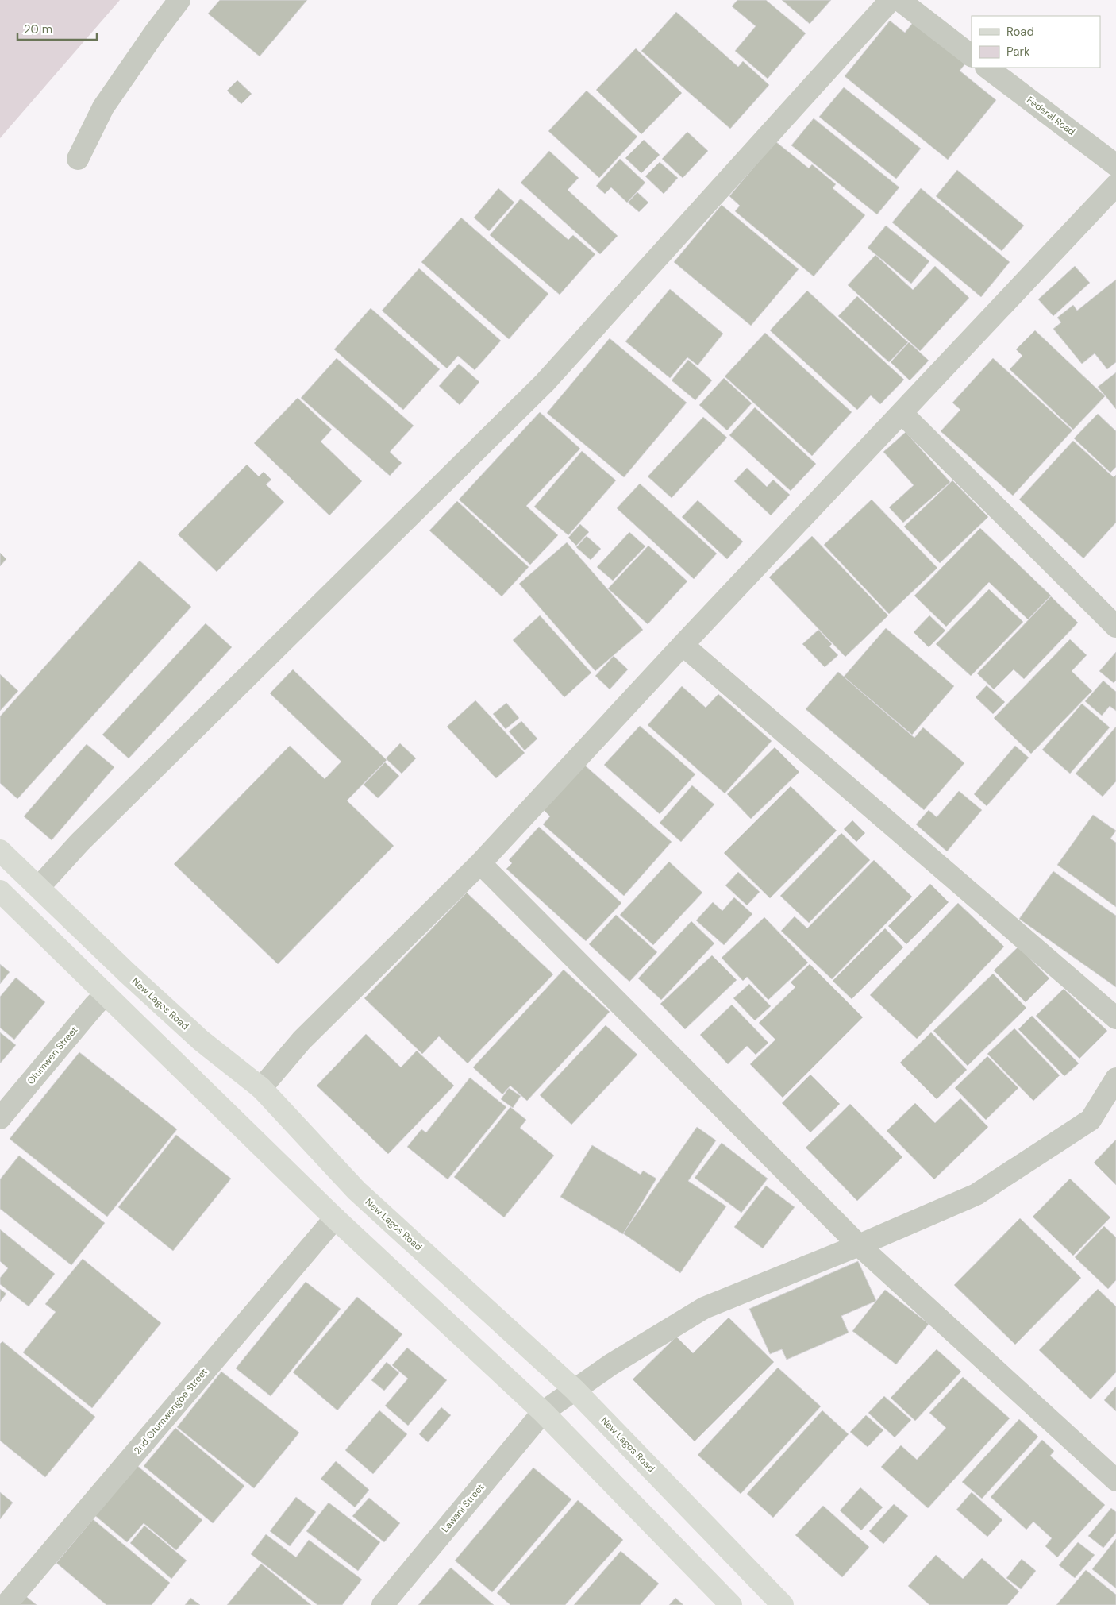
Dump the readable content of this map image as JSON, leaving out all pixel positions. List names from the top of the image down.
{
  "streets": {
    "main road": ["New Lagos Road"],
    "street": [
      "Federal Road",
      "Ofumwen Street",
      "2nd Ofumwengbe Street",
      "Lawani Street"
    ]
  },
  "crossings": [
    ["New Lagos Road", "Lawani Street"]
  ],
  "legend": ["Road", "Park"],
  "scale_bar": "20 m"
}
